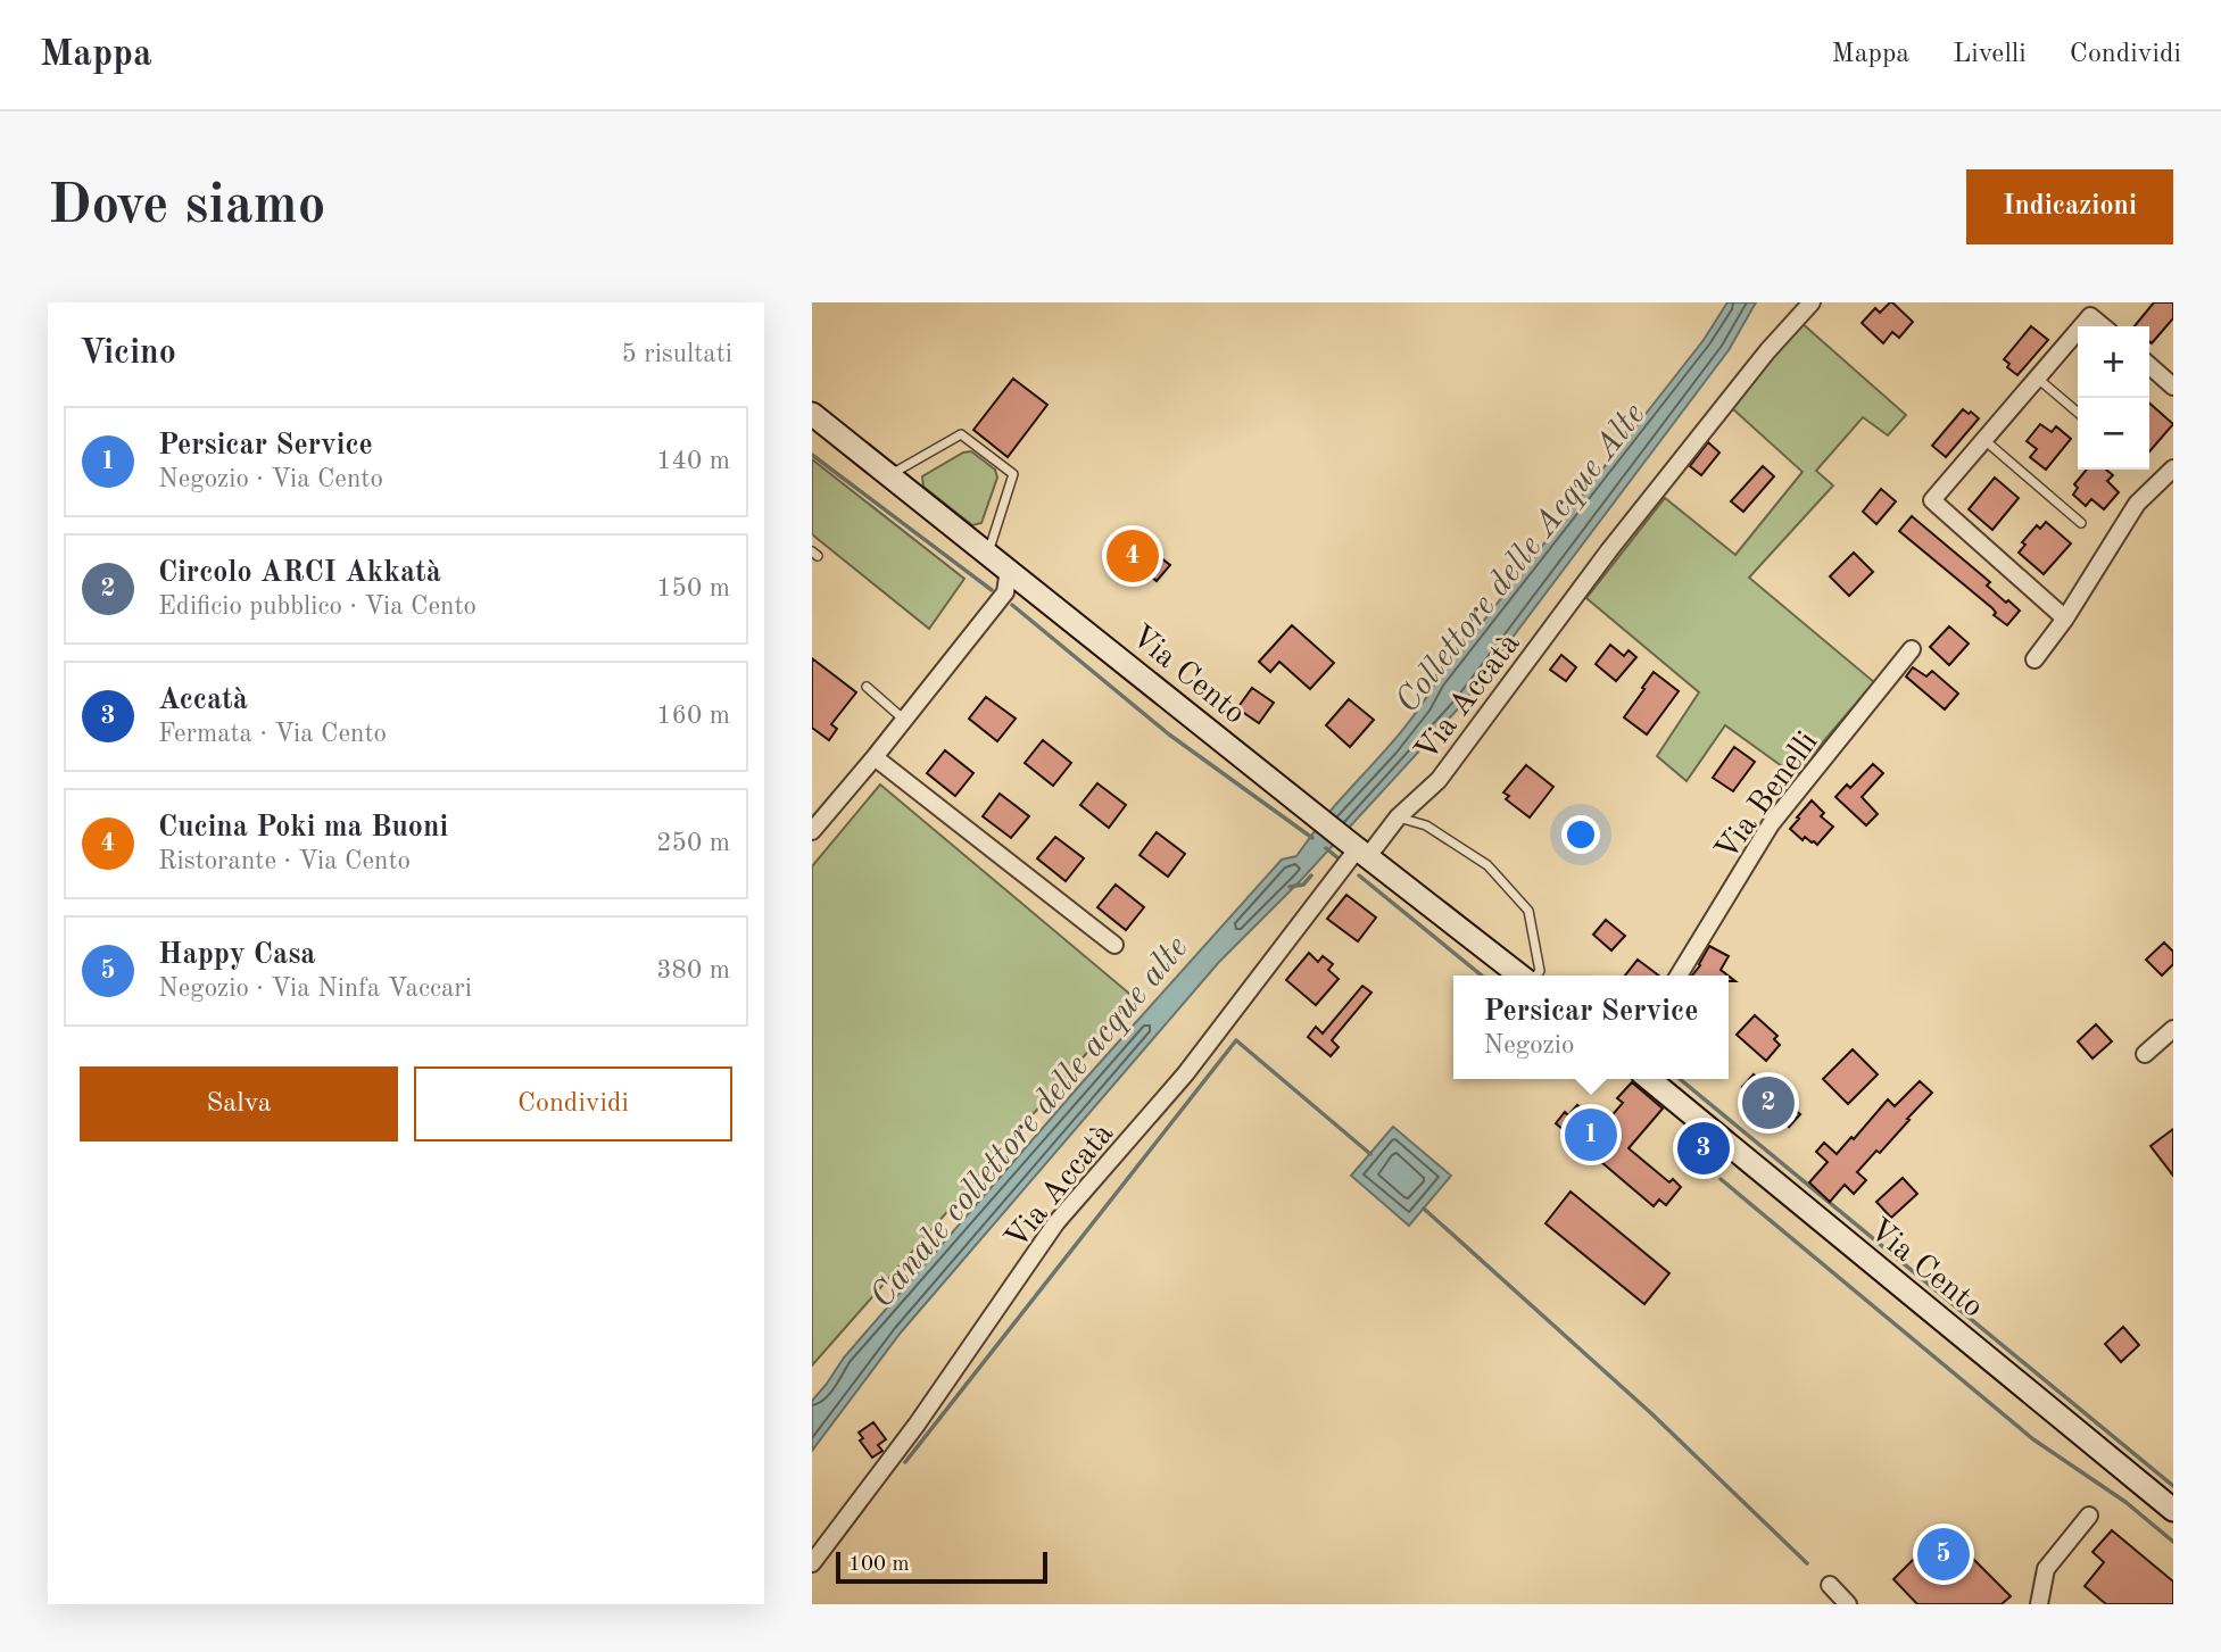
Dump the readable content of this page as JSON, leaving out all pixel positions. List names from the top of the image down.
{
  "streets": {
    "main road": ["Via Cento"],
    "street": ["Via Accatà", "Via Benelli"]
  },
  "crossings": [
    ["Via Cento", "Via Accatà"]
  ],
  "water": ["Collettore delle Acque Alte", "Canale collettore delle acque alte"],
  "scale_bar": "100 m",
  "page": {
    "header": "Mappa",
    "nav": ["Mappa", "Livelli", "Condividi"],
    "buttons": [
      "Indicazioni",
      ["Salva", "Condividi"]
    ],
    "title": "Dove siamo",
    "heading": ["Vicino", "5 risultati"],
    "map_buttons": ["+", "−"],
    "list": [
      {
        "mark": "1",
        "name": "Persicar Service",
        "note": "Negozio · Via Cento",
        "value": "140 m"
      },
      {
        "mark": "2",
        "name": "Circolo ARCI Akkatà",
        "note": "Edificio pubblico · Via Cento",
        "value": "150 m"
      },
      {
        "mark": "3",
        "name": "Accatà",
        "note": "Fermata · Via Cento",
        "value": "160 m"
      },
      {
        "mark": "4",
        "name": "Cucina Poki ma Buoni",
        "note": "Ristorante · Via Cento",
        "value": "250 m"
      },
      {
        "mark": "5",
        "name": "Happy Casa",
        "note": "Negozio · Via Ninfa Vaccari",
        "value": "380 m"
      }
    ],
    "pins": [
      "4",
      "2",
      "1",
      "3",
      "5"
    ],
    "popup": ["Persicar Service", "Negozio"],
    "scale": "100 m"
  }
}
